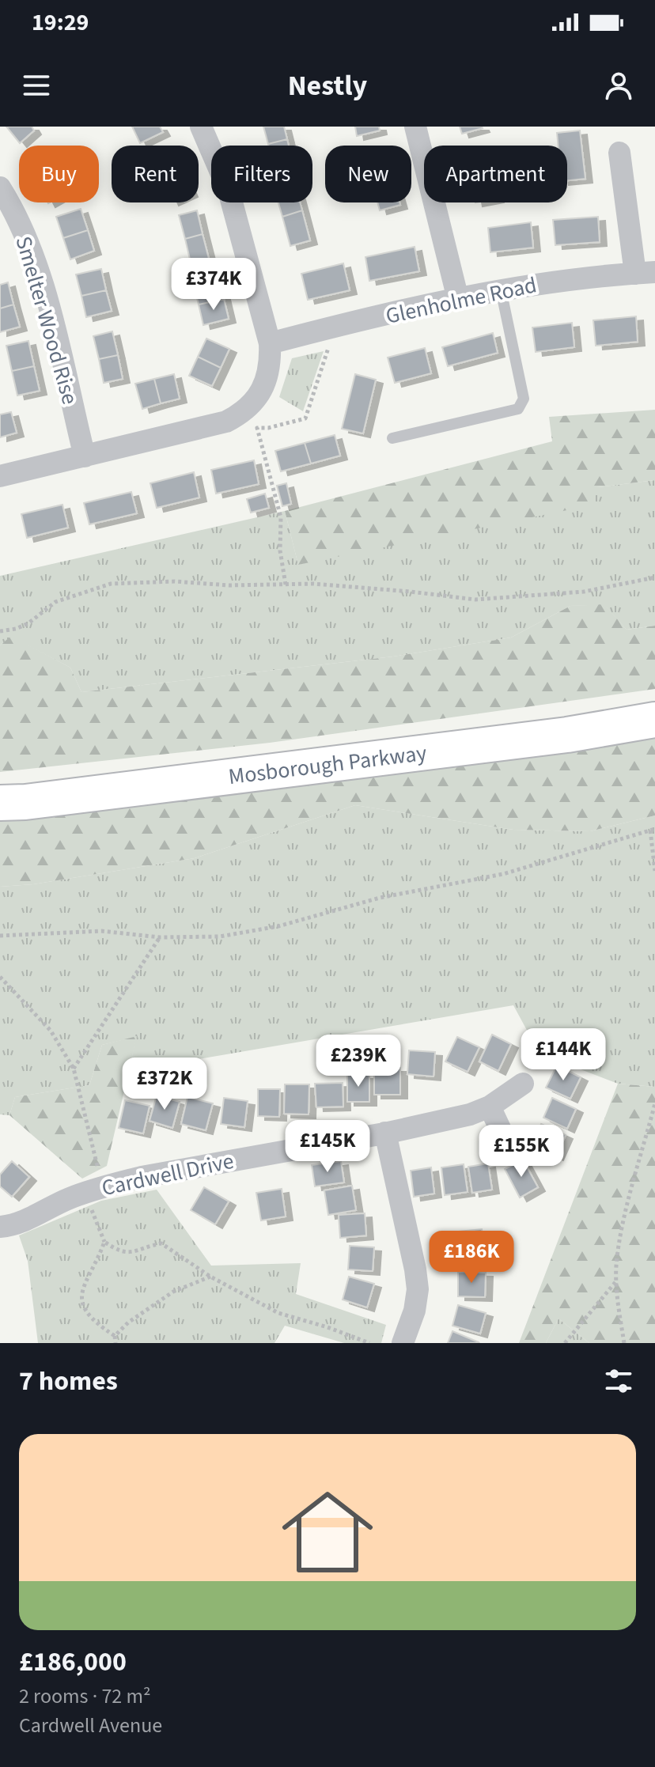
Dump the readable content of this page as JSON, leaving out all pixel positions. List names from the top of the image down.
{
  "streets": {
    "highway": ["Mosborough Parkway"],
    "street": ["Glenholme Road", "Smelter Wood Rise", "Cardwell Drive"]
  },
  "page": {
    "status": "19:29",
    "header": "Nestly",
    "chip": [
      "Buy",
      "Rent",
      "Filters",
      "New",
      "Apartment"
    ],
    "price": [
      "£374K",
      "£144K",
      "£239K",
      "£372K",
      "£145K",
      "£155K",
      "£186K"
    ],
    "heading": "7 homes",
    "list": [
      {
        "name": "£186,000",
        "note": "2 rooms · 72 m² · Cardwell Avenue"
      }
    ]
  }
}
